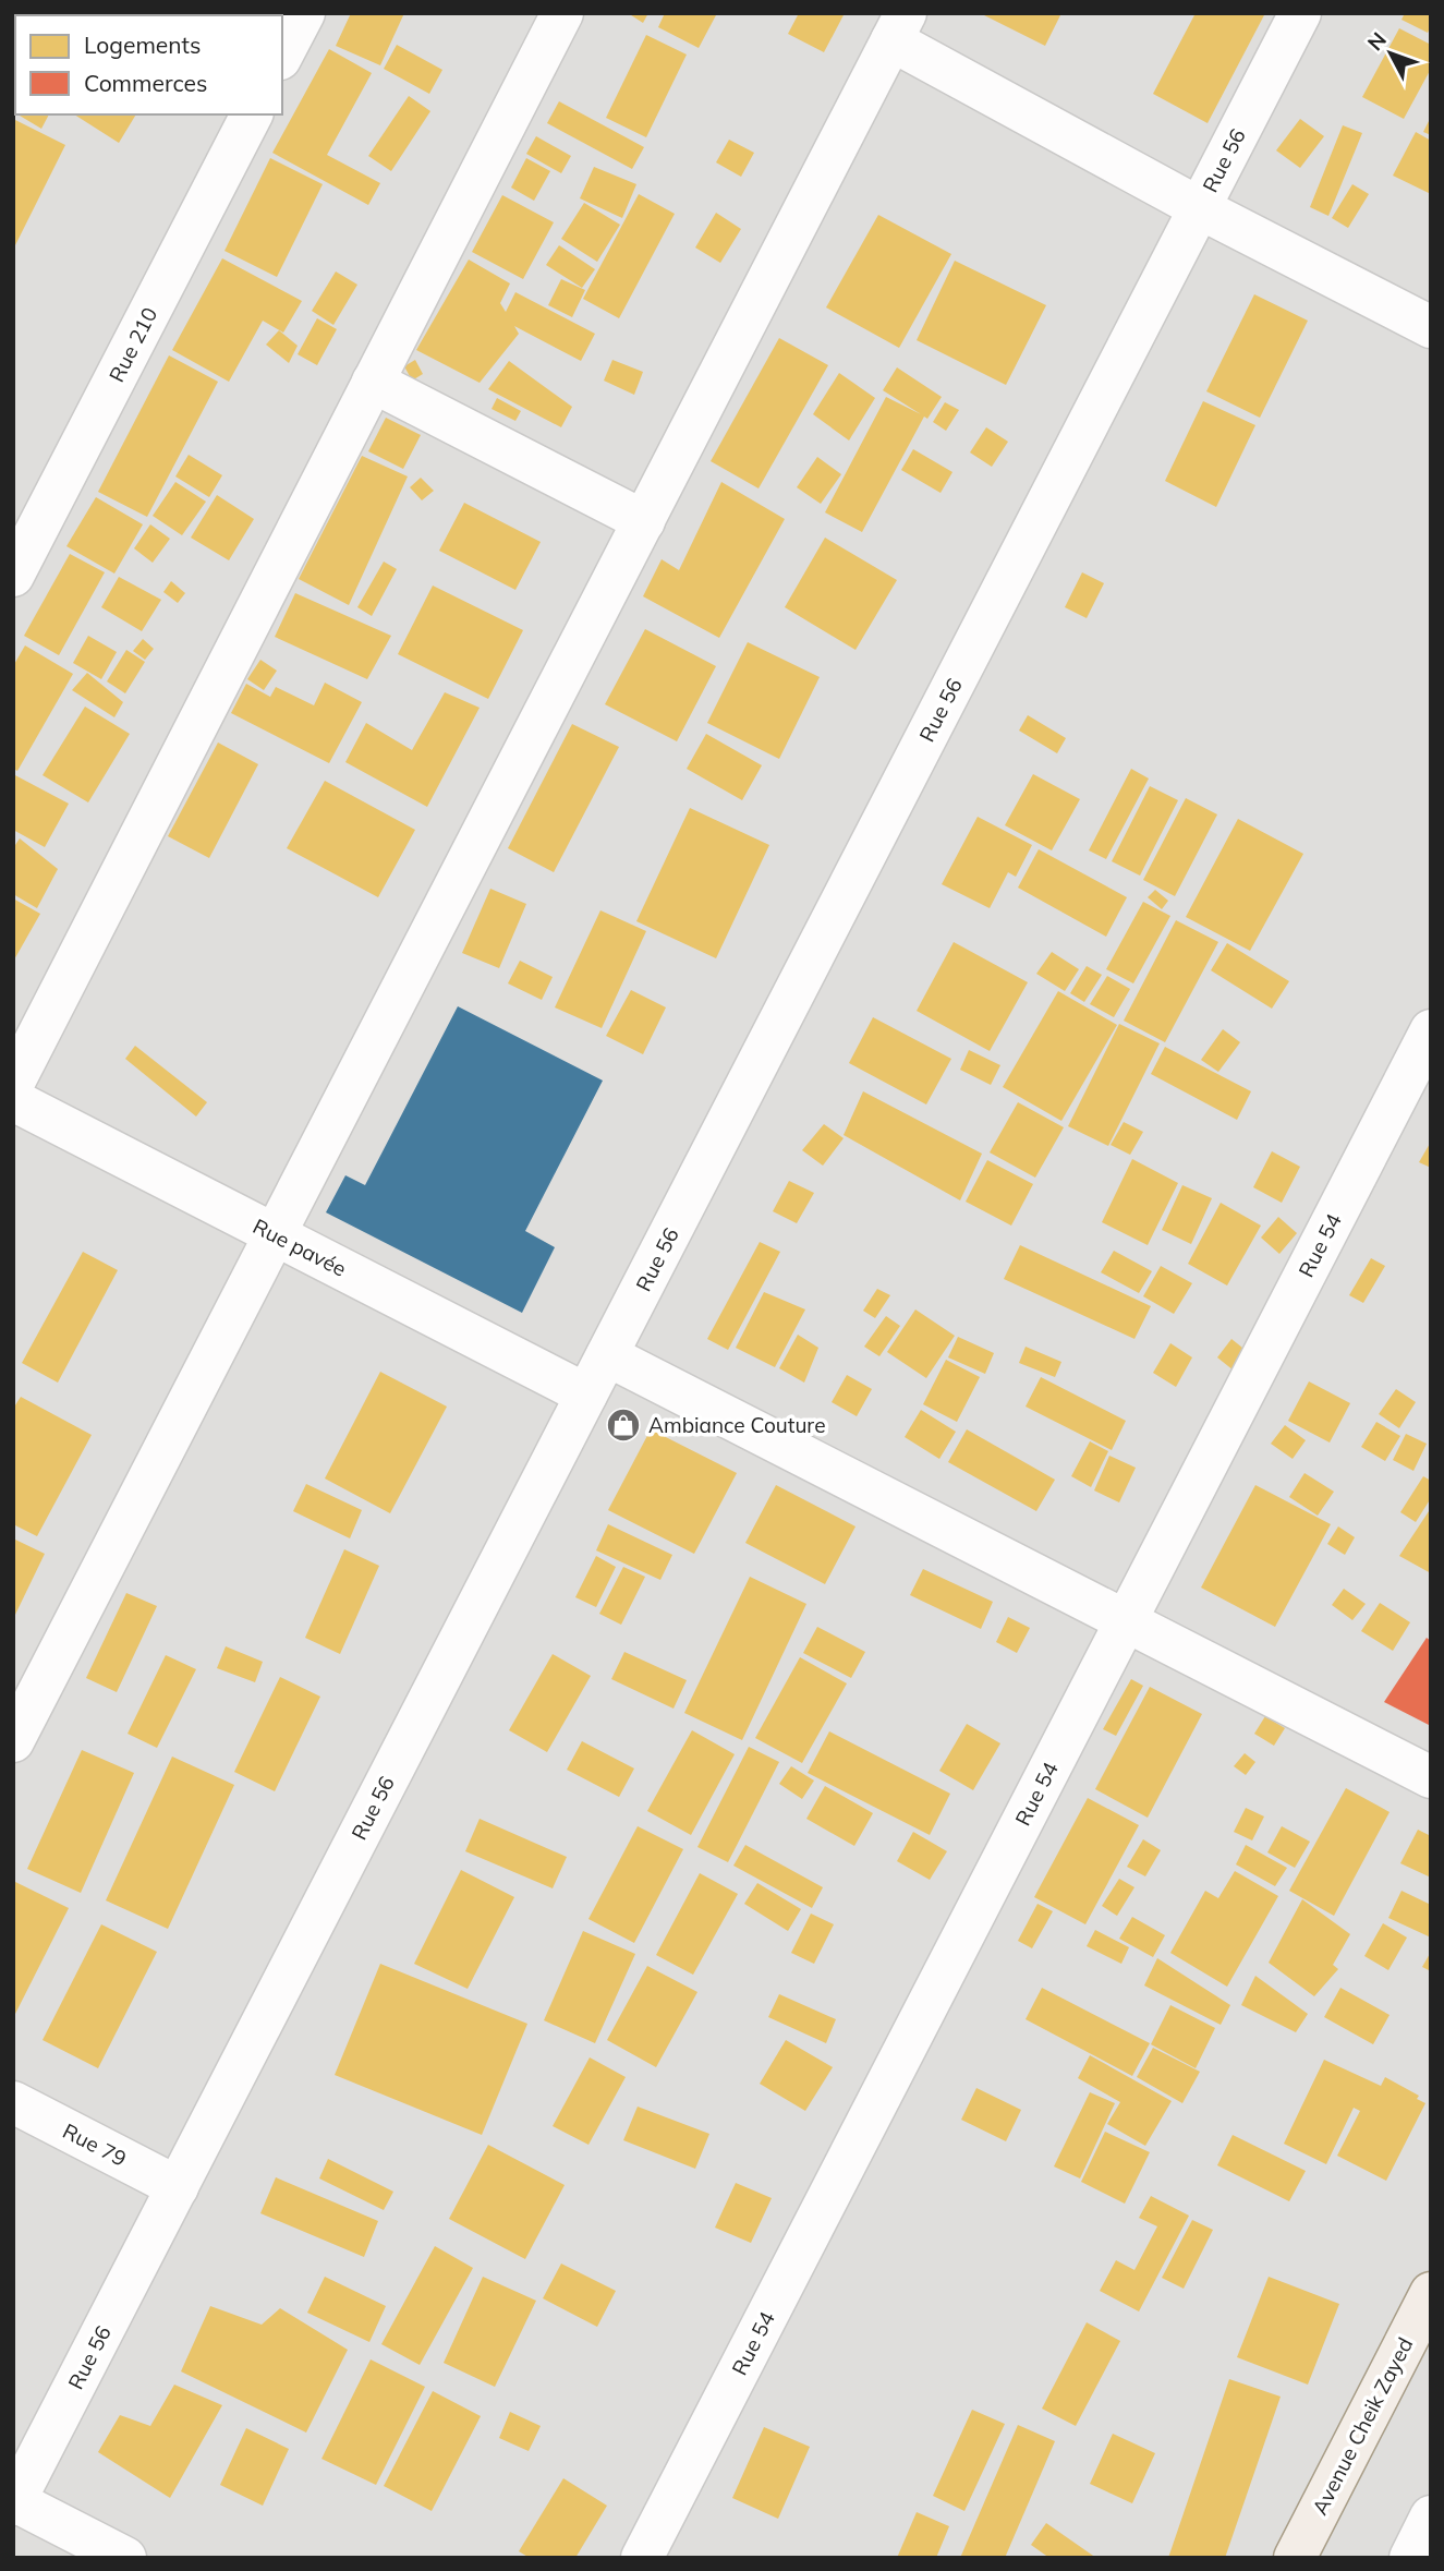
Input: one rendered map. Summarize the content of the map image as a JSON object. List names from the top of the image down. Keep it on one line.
{"streets":{"main road":["Avenue Cheik Zayed"],"street":["Rue 56","Rue 210","Rue 54","Rue pavée","Rue 79"]},"crossings":[["Rue 56","Rue pavée"],["Rue 56","Rue 79"]],"places":{"shop":["Ambiance Couture"]},"legend":["Logements","Commerces"],"north":"top left"}
